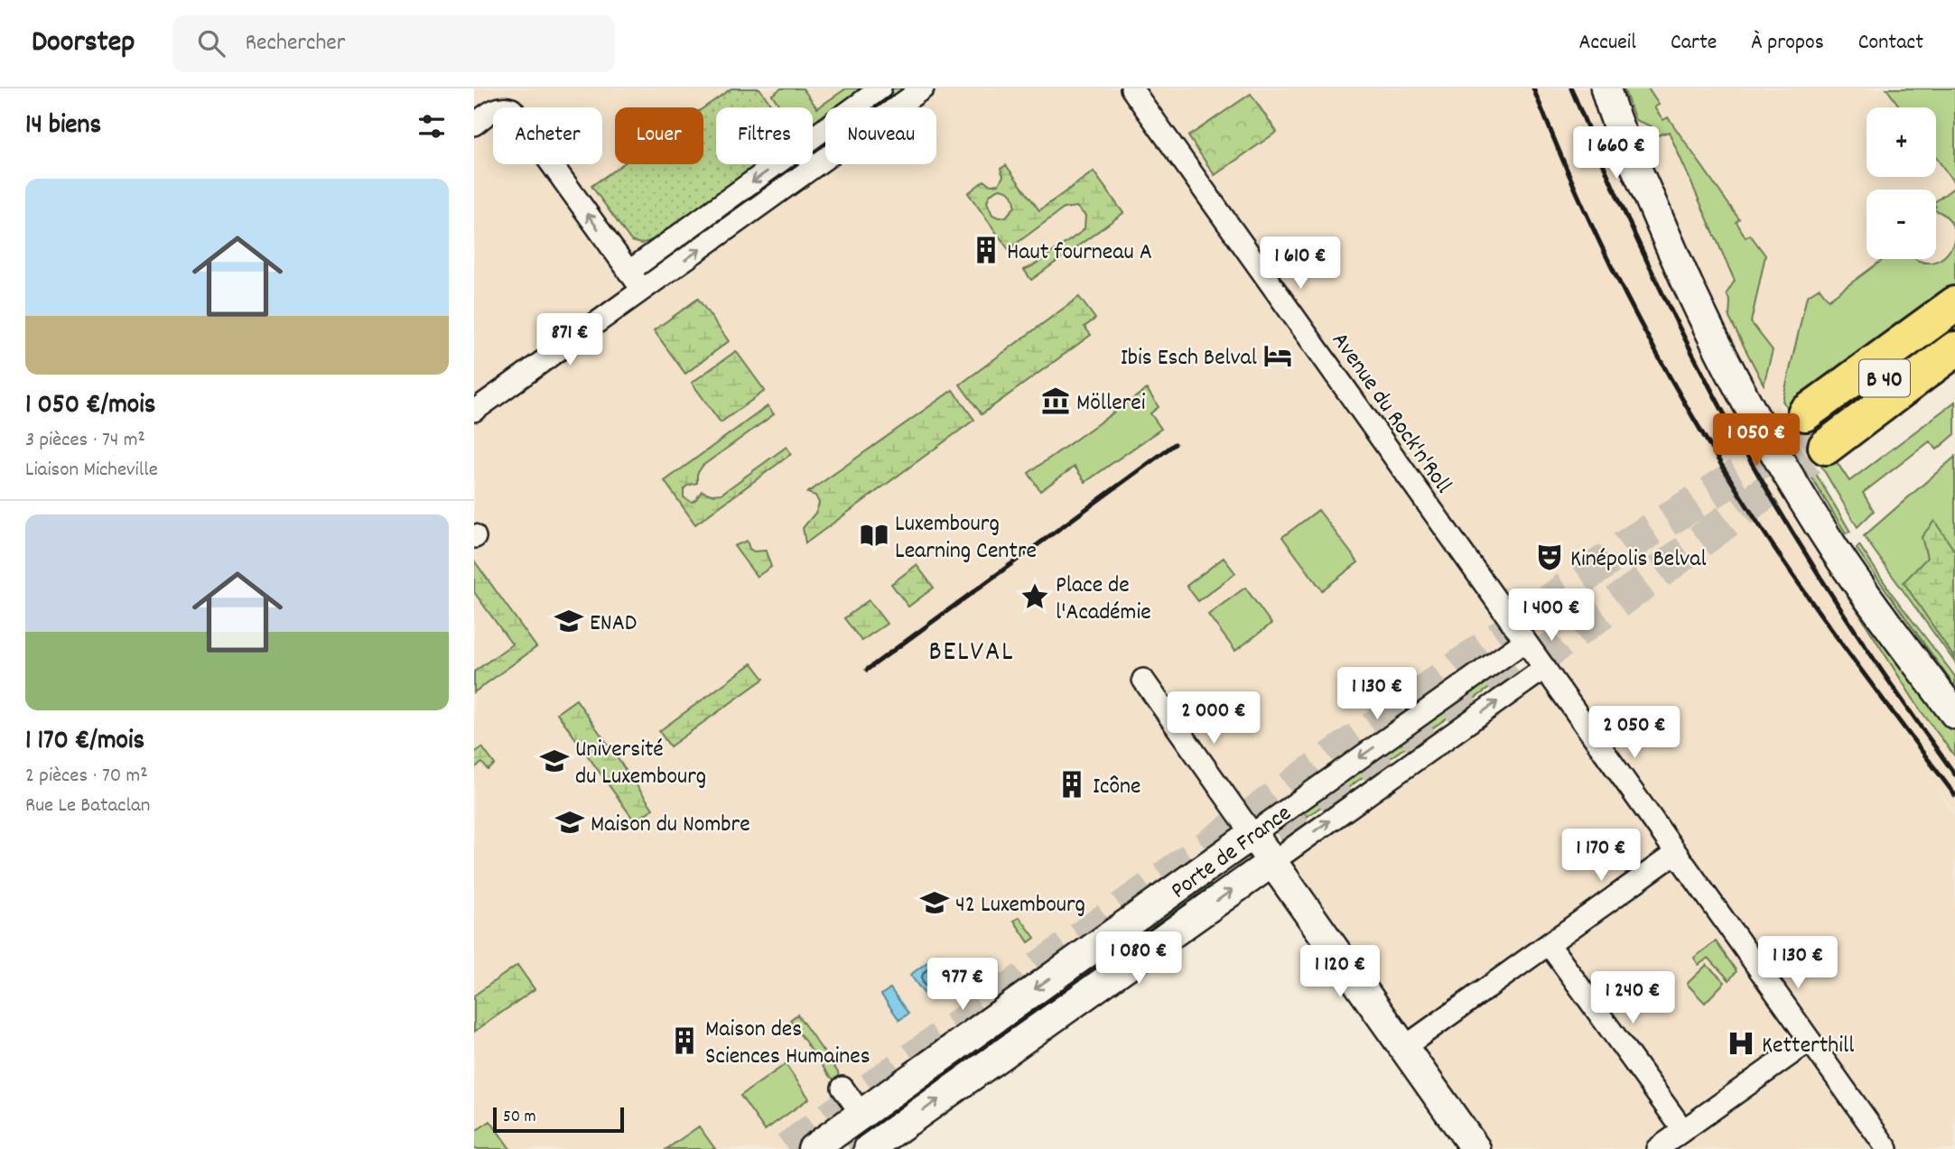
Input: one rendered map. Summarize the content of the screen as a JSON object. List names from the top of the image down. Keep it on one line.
{"streets":{"highway":["B 40"],"main road":["Porte de France"],"street":["Avenue du Rock'n'Roll"]},"crossings":[["Avenue du Rock'n'Roll","Porte de France"]],"districts":["BELVAL"],"places":{"building":["Haut fourneau A","Icône","Maison des Sciences Humaines"],"hotel":["Ibis Esch Belval"],"museum":["Möllerei"],"library":["Luxembourg Learning Centre"],"theatre":["Kinépolis Belval"],"place":["Place de l'Académie"],"school or university":["ENAD","Université du Luxembourg","Maison du Nombre","42 Luxembourg"],"hospital":["Ketterthill"]},"scale_bar":"50 m","page":{"header":"Doorstep","search":"Rechercher","nav":["Accueil","Carte","À propos","Contact"],"heading":"14 biens","map_buttons":["+","−"],"chip":["Acheter","Louer","Filtres","Nouveau"],"price":["1 660 €","1 610 €","871 €","1 050 €","1 400 €","1 130 €","2 000 €","2 050 €","1 170 €","1 080 €","1 130 €","1 120 €","977 €","1 240 €"],"list":[{"name":"1 050 €/mois","note":"3 pièces · 74 m² · Liaison Micheville"},{"name":"1 170 €/mois","note":"2 pièces · 70 m² · Rue Le Bataclan"}],"scale":"50 m"}}
